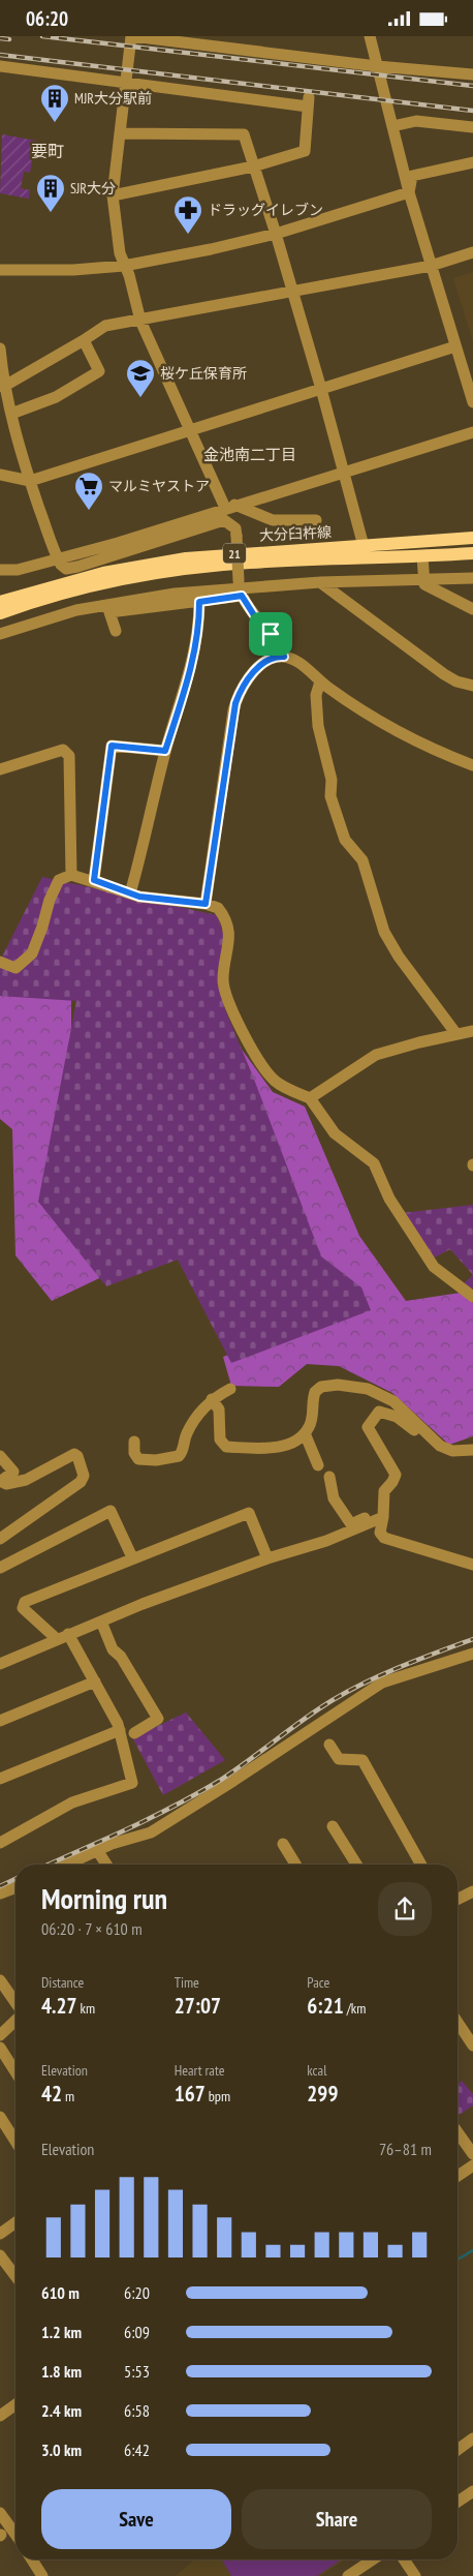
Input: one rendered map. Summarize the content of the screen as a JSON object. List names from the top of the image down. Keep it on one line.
{"streets":{"main road":["大分臼杵線","21"]},"districts":["要町","金池南二丁目"],"places":{"building":["MJR大分駅前","SJR大分"],"pharmacy":["ドラッグイレブン"],"school or university":["桜ケ丘保育所"],"supermarket":["マルミヤストア"]},"page":{"status":"06:20","heading":["Morning run","06:20 · 7 × 610 m"],"stats":[["Distance","4.27 km"],["Time","27:07"],["Pace","6:21 /km"],["Elevation","42 m"],["Heart rate","167 bpm"],["kcal","299"]],"chart":["Elevation","76–81 m"],"list":[{"name":"610 m","note":"6:20"},{"name":"1.2 km","note":"6:09"},{"name":"1.8 km","note":"5:53"},{"name":"2.4 km","note":"6:58"},{"name":"3.0 km","note":"6:42"}],"buttons":["Save","Share"]}}
